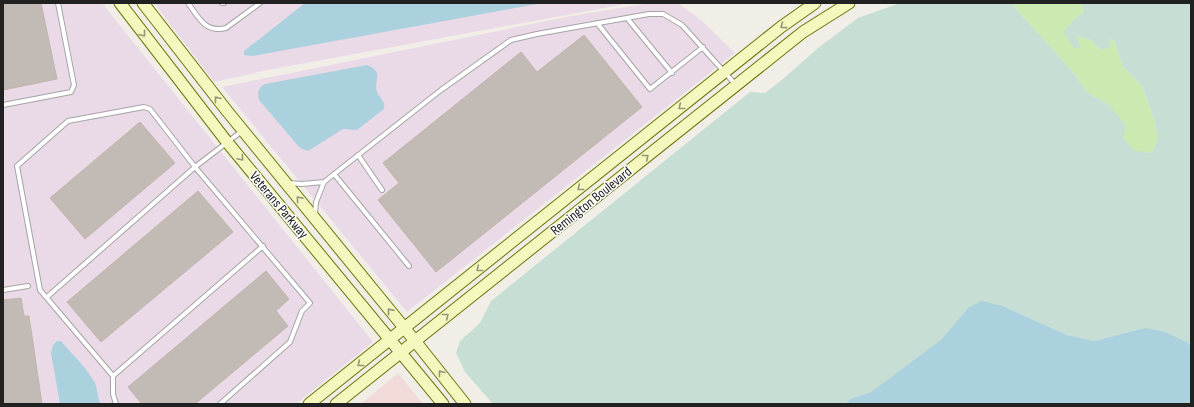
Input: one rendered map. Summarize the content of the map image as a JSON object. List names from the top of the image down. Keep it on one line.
{"streets":{"street":["Remington Boulevard","Veterans Parkway"]},"crossings":[["Remington Boulevard","Veterans Parkway"]]}
